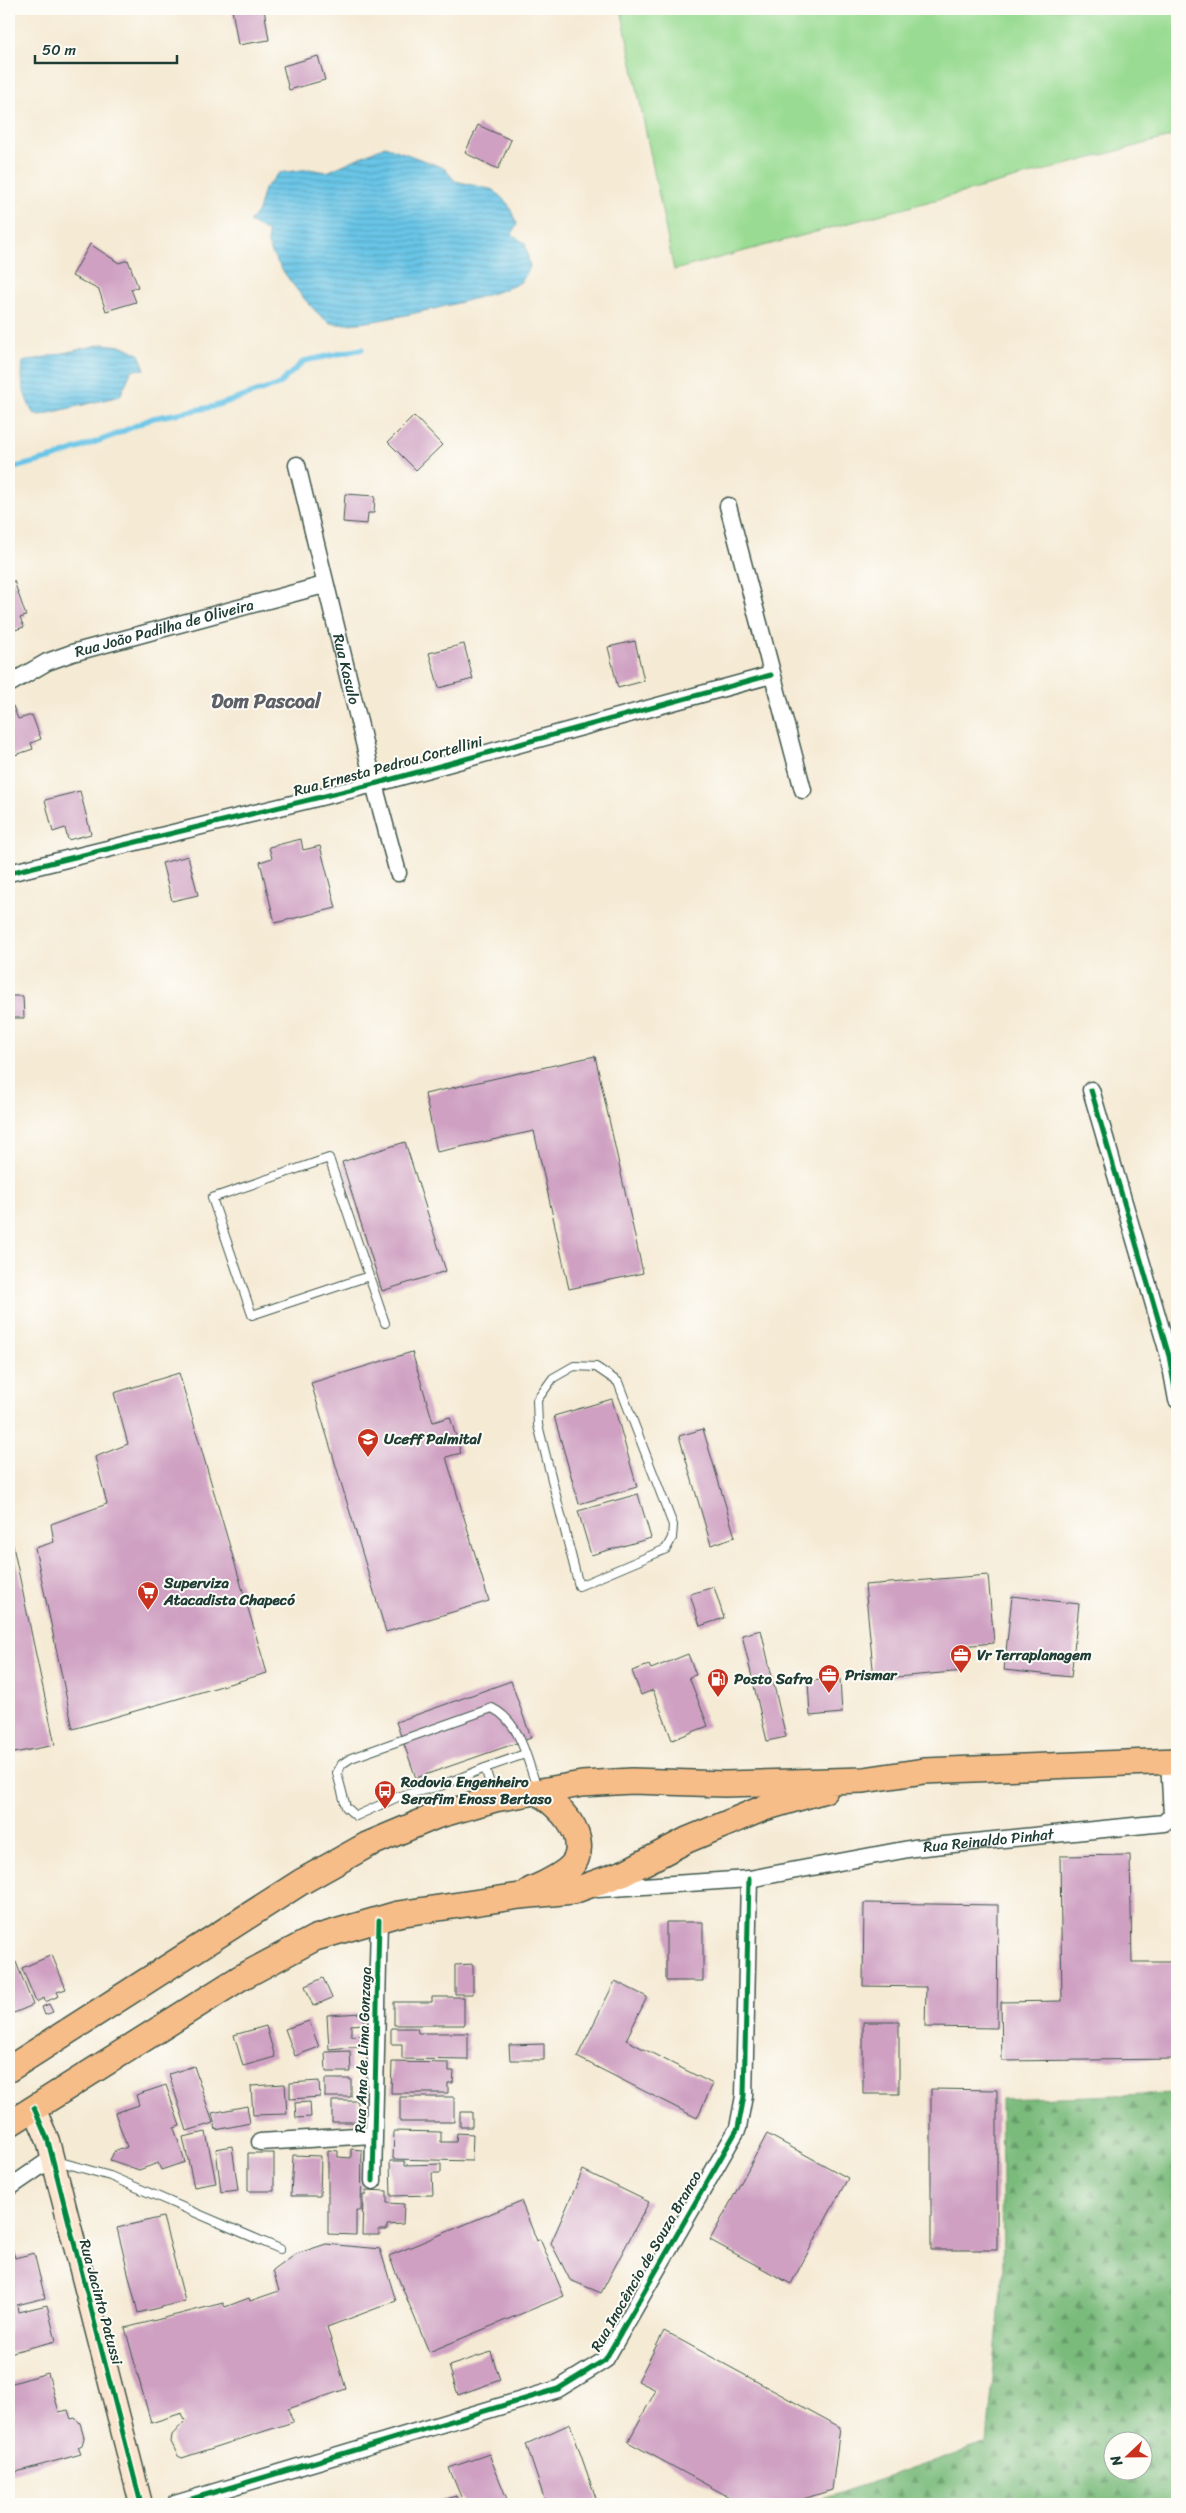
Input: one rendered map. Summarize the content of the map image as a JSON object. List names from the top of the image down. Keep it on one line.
{"streets":{"street":["Rua João Padilha de Oliveira","Rua Kasulo","Rua Ernesta Pedrou Cortellini","Rua Reinaldo Pinhat","Rua Ana de Lima Gonzaga","Rua Inocêncio de Souza Branco","Rua Jacinto Patussi"]},"crossings":[["Rua João Padilha de Oliveira","Rua Kasulo"],["Rua Kasulo","Rua Ernesta Pedrou Cortellini"],["Rua Reinaldo Pinhat","Rua Inocêncio de Souza Branco"]],"districts":["Dom Pascoal"],"places":{"school or university":["Uceff Palmital"],"supermarket":["Superviza Atacadista Chapecó"],"office":["Vr Terraplanagem","Prismar"],"fuel station":["Posto Safra"],"bus stop":["Rodovia Engenheiro Serafim Enoss Bertaso"]},"scale_bar":"50 m","north":"left"}
